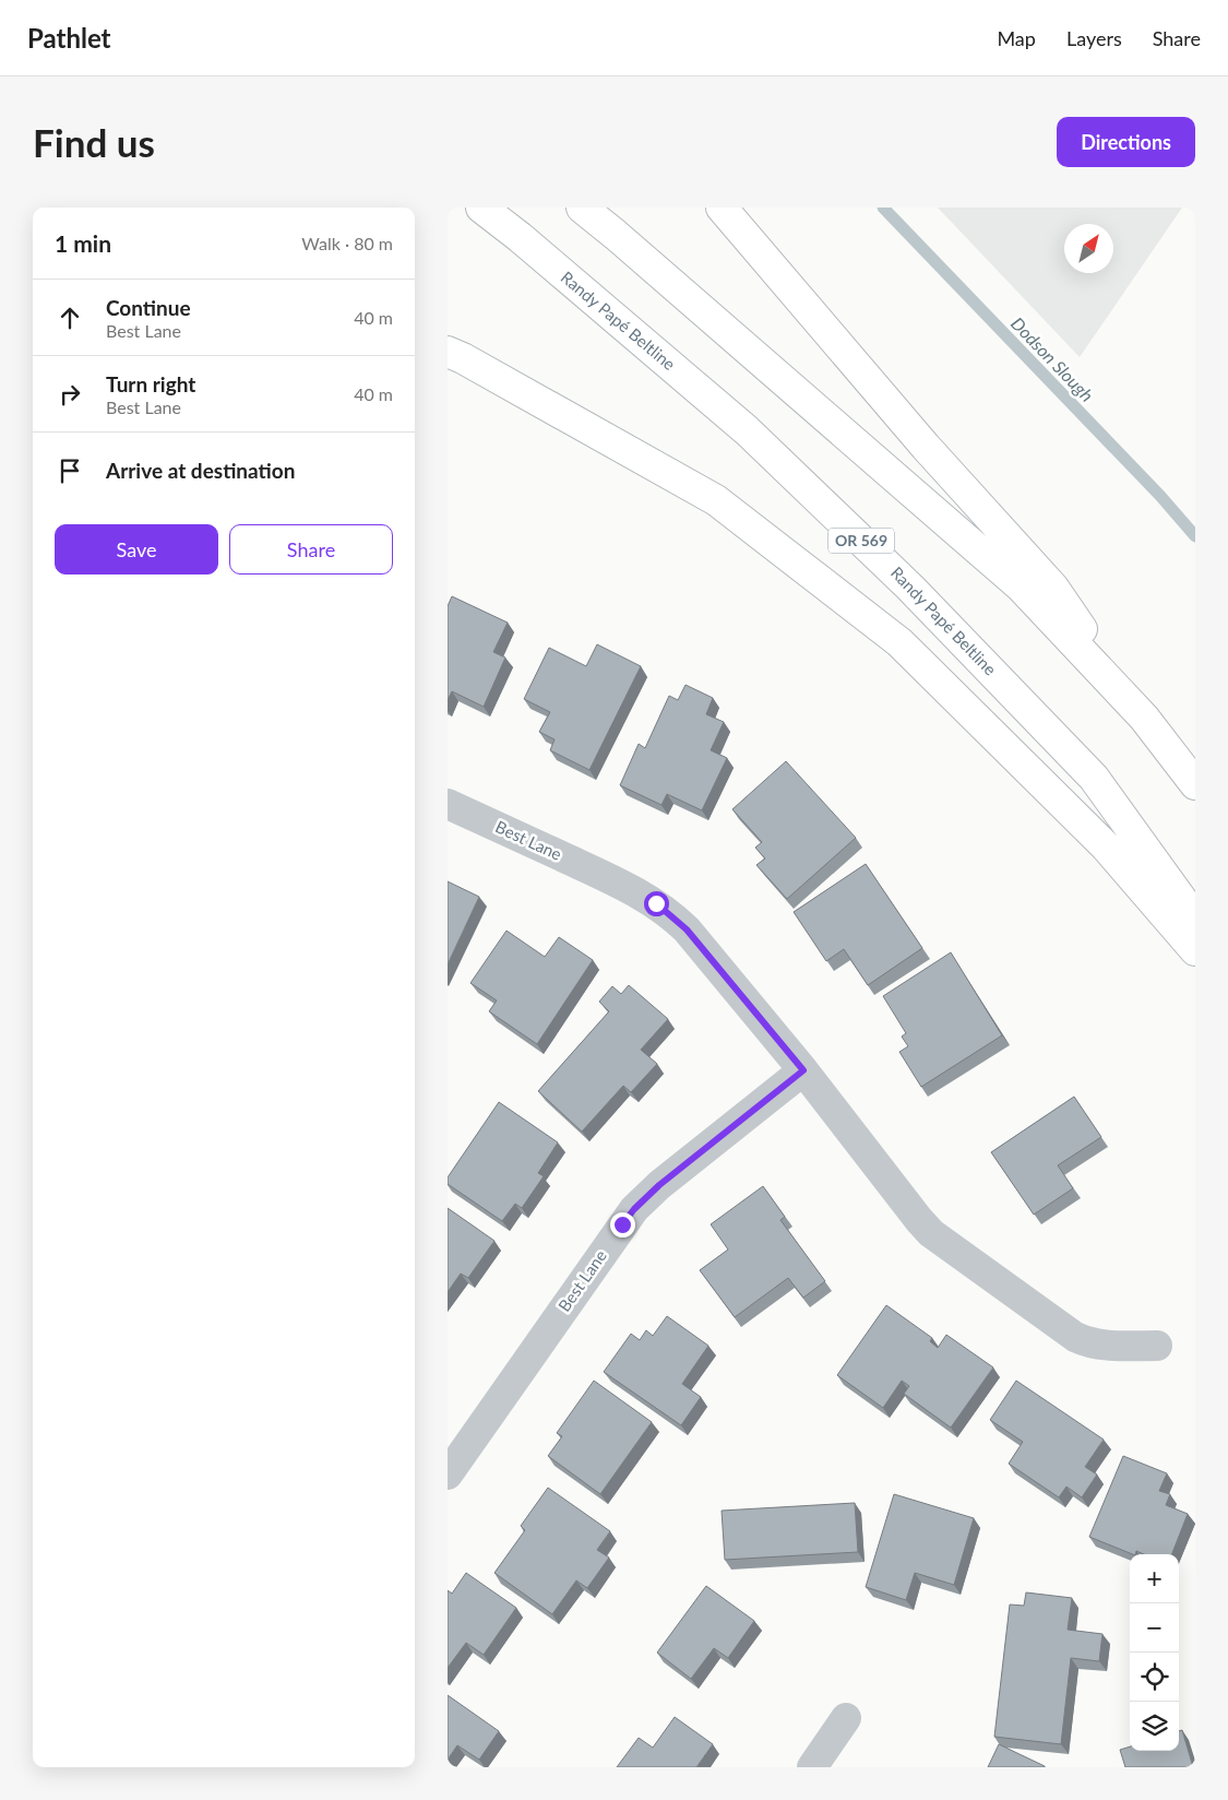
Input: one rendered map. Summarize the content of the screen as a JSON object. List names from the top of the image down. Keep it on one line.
{"streets":{"highway":["Randy Papé Beltline","OR 569"],"street":["Best Lane"]},"water":["Dodson Slough"],"north":"top right","page":{"header":"Pathlet","nav":["Map","Layers","Share"],"buttons":["Directions",["Save","Share"]],"title":"Find us","heading":["1 min","Walk · 80 m"],"list":[["Continue","Best Lane","40 m"],["Turn right","Best Lane","40 m"],"Arrive at destination"],"map_buttons":["+","−"]}}
